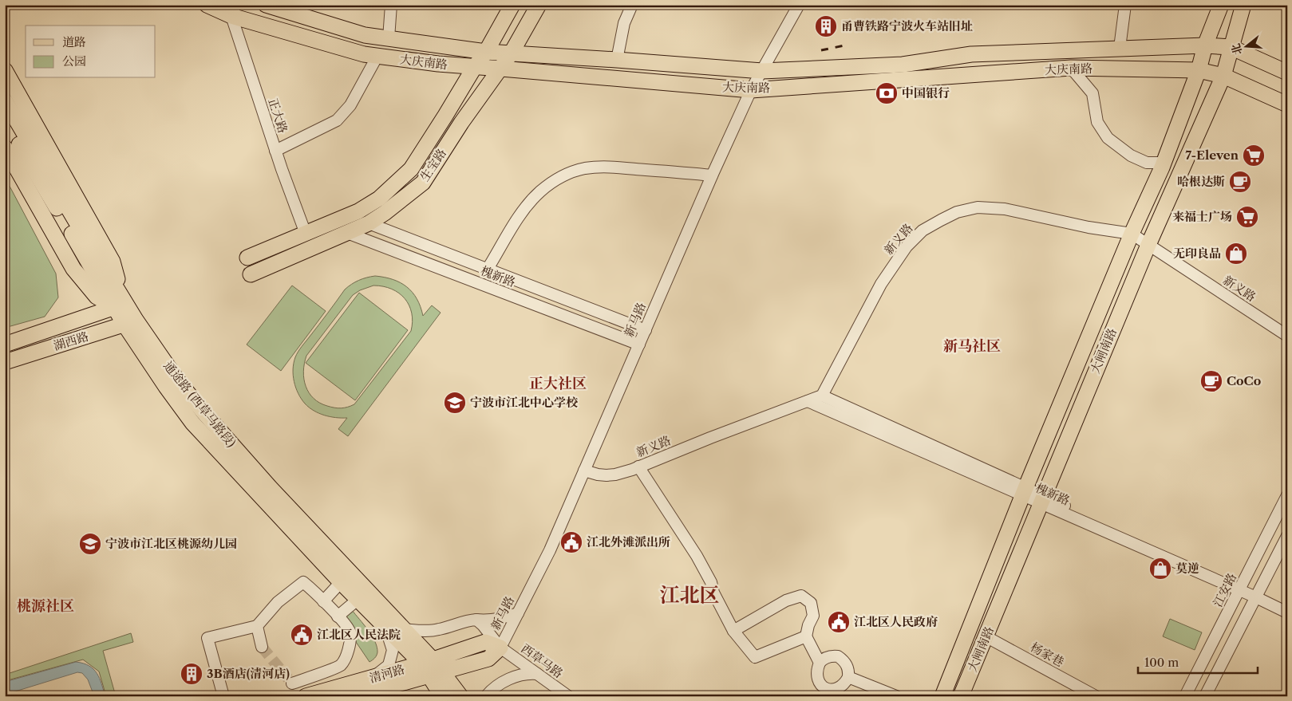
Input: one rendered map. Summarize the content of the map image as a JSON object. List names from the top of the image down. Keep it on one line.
{"streets":{"main road":["大庆南路","生宝路","湖西路","大闸南路","通途路 (西草马路段)","清河路"],"street":["正大路","新义路","槐新路","新马路","江安路","杨家巷","西草马路"]},"crossings":[["大庆南路","正大路"],["大庆南路","生宝路"],["大庆南路","新马路"],["大庆南路","大闸南路"],["正大路","生宝路"],["生宝路","槐新路"],["新义路","槐新路"],["新义路","新马路"],["新义路","大闸南路"],["槐新路","新马路"],["槐新路","大闸南路"],["槐新路","江安路"],["新马路","西草马路"],["湖西路","通途路 (西草马路段)"],["大闸南路","杨家巷"],["通途路 (西草马路段)","清河路"]],"districts":["新马社区","正大社区","江北区","桃源社区"],"places":{"building":["甬曹铁路宁波火车站旧址","3B酒店(清河店)"],"bank":["中国银行"],"supermarket":["7-Eleven","来福士广场"],"cafe":["哈根达斯","CoCo"],"shop":["无印良品","莫逆"],"school or university":["宁波市江北中心学校","宁波市江北区桃源幼儿园"],"public building":["江北外滩派出所","江北区人民政府","江北区人民法院"]},"legend":["道路","公园"],"scale_bar":"100 m","north":"left"}
